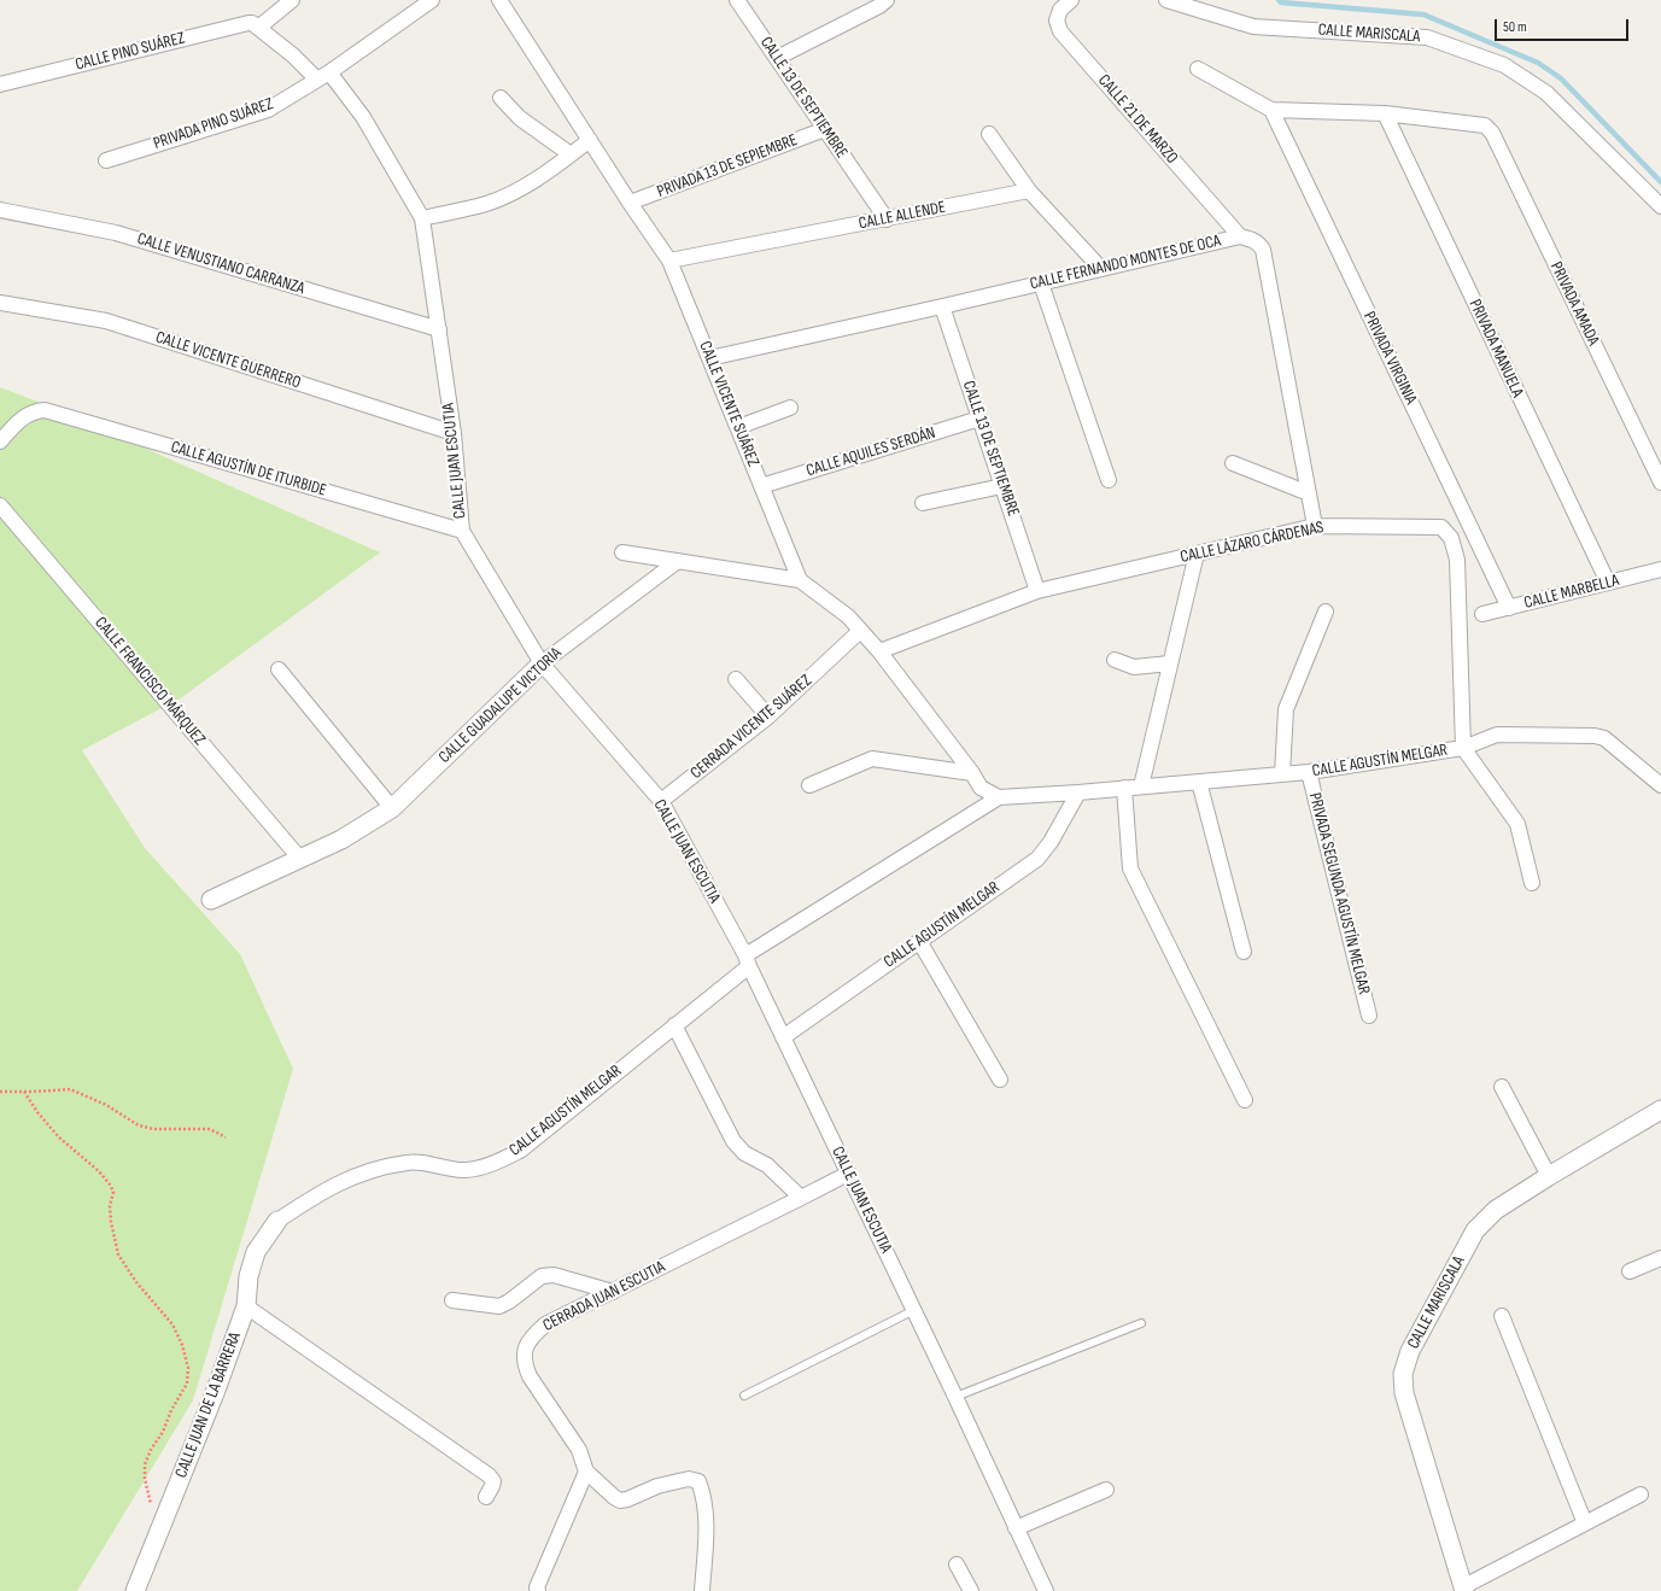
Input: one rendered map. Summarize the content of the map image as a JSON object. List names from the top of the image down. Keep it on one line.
{"streets":{"street":["CALLE MARISCALA","CALLE PINO SUÁREZ","CALLE 13 DE SEPTIEMBRE","CALLE 21 DE MARZO","PRIVADA PINO SUÁREZ","PRIVADA 13 DE SEPIEMBRE","CALLE ALLENDE","CALLE FERNANDO MONTES DE OCA","CALLE VENUSTIANO CARRANZA","PRIVADA AMADA","PRIVADA MANUELA","PRIVADA VIRGINIA","CALLE VICENTE GUERRERO","CALLE VICENTE SUÁREZ","CALLE AQUILES SERDÁN","CALLE JUAN ESCUTIA","CALLE AGUSTÍN DE ITURBIDE","CALLE LÁZARO CÁRDENAS","CALLE MARBELLA","CALLE FRANCISCO MÁRQUEZ","CALLE GUADALUPE VICTORIA","CERRADA VICENTE SUÁREZ","CALLE AGUSTÍN MELGAR","PRIVADA SEGUNDA AGUSTÍN MELGAR","CERRADA JUAN ESCUTIA","CALLE JUAN DE LA BARRERA"]},"crossings":[["CALLE 13 DE SEPTIEMBRE","PRIVADA 13 DE SEPIEMBRE"],["CALLE 13 DE SEPTIEMBRE","CALLE ALLENDE"],["CALLE 13 DE SEPTIEMBRE","CALLE FERNANDO MONTES DE OCA"],["CALLE 13 DE SEPTIEMBRE","CALLE AQUILES SERDÁN"],["CALLE 13 DE SEPTIEMBRE","CALLE LÁZARO CÁRDENAS"],["CALLE 21 DE MARZO","CALLE FERNANDO MONTES DE OCA"],["PRIVADA PINO SUÁREZ","CALLE JUAN ESCUTIA"],["PRIVADA 13 DE SEPIEMBRE","CALLE VICENTE SUÁREZ"],["CALLE ALLENDE","CALLE VICENTE SUÁREZ"],["CALLE FERNANDO MONTES DE OCA","CALLE VICENTE SUÁREZ"],["CALLE FERNANDO MONTES DE OCA","CALLE LÁZARO CÁRDENAS"],["CALLE VENUSTIANO CARRANZA","CALLE JUAN ESCUTIA"],["PRIVADA AMADA","PRIVADA MANUELA"],["PRIVADA MANUELA","CALLE MARBELLA"],["PRIVADA VIRGINIA","CALLE MARBELLA"],["CALLE VICENTE GUERRERO","CALLE JUAN ESCUTIA"],["CALLE VICENTE SUÁREZ","CALLE AQUILES SERDÁN"],["CALLE JUAN ESCUTIA","CALLE AGUSTÍN DE ITURBIDE"],["CALLE JUAN ESCUTIA","CALLE GUADALUPE VICTORIA"],["CALLE JUAN ESCUTIA","CERRADA VICENTE SUÁREZ"],["CALLE JUAN ESCUTIA","CALLE AGUSTÍN MELGAR"],["CALLE JUAN ESCUTIA","CERRADA JUAN ESCUTIA"],["CALLE LÁZARO CÁRDENAS","CALLE AGUSTÍN MELGAR"],["CALLE FRANCISCO MÁRQUEZ","CALLE GUADALUPE VICTORIA"],["CALLE AGUSTÍN MELGAR","PRIVADA SEGUNDA AGUSTÍN MELGAR"],["CALLE AGUSTÍN MELGAR","CALLE JUAN DE LA BARRERA"]],"scale_bar":"50 m"}
